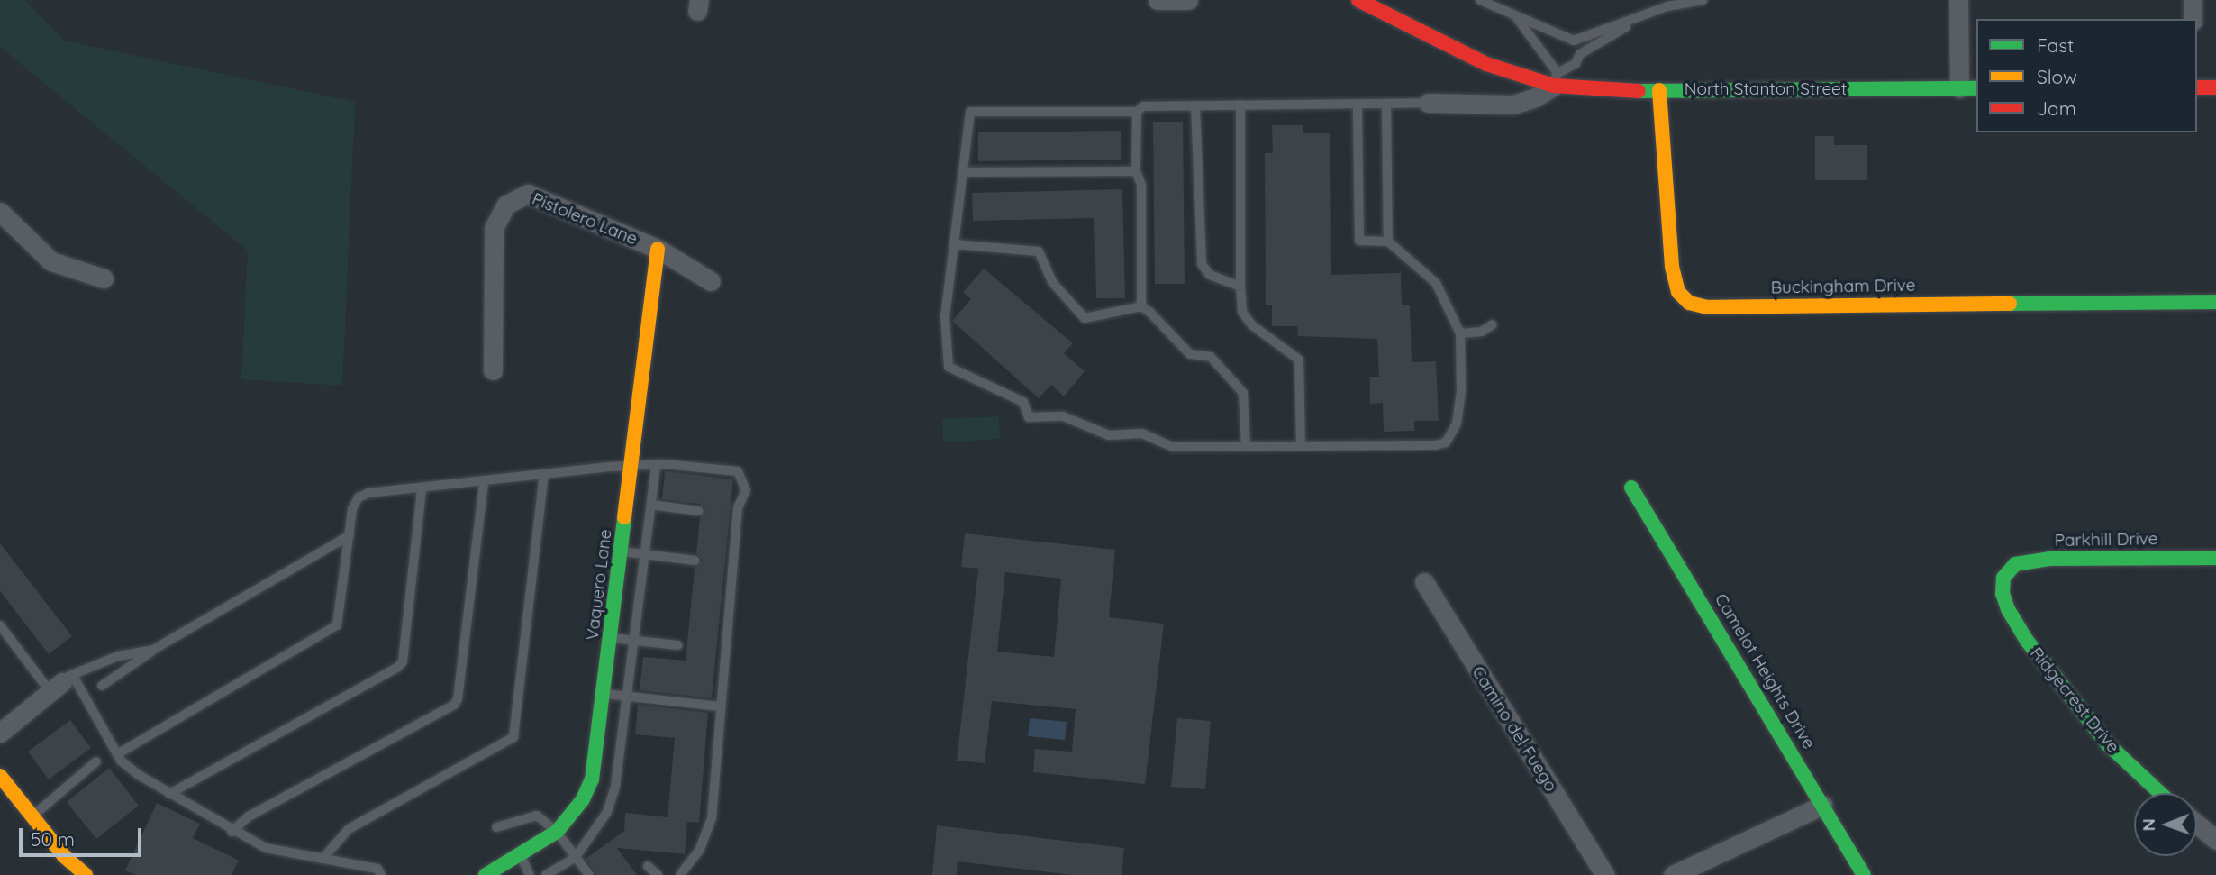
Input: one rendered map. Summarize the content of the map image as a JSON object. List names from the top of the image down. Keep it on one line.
{"streets":{"street":["North Stanton Street","Pistolero Lane","Buckingham Drive","Parkhill Drive","Vaquero Lane","Camelot Heights Drive","Ridgecrest Drive","Camino del Fuego"]},"crossings":[["North Stanton Street","Buckingham Drive"],["Pistolero Lane","Vaquero Lane"],["Parkhill Drive","Ridgecrest Drive"]],"legend":["Fast","Slow","Jam"],"scale_bar":"50 m","north":"left"}
